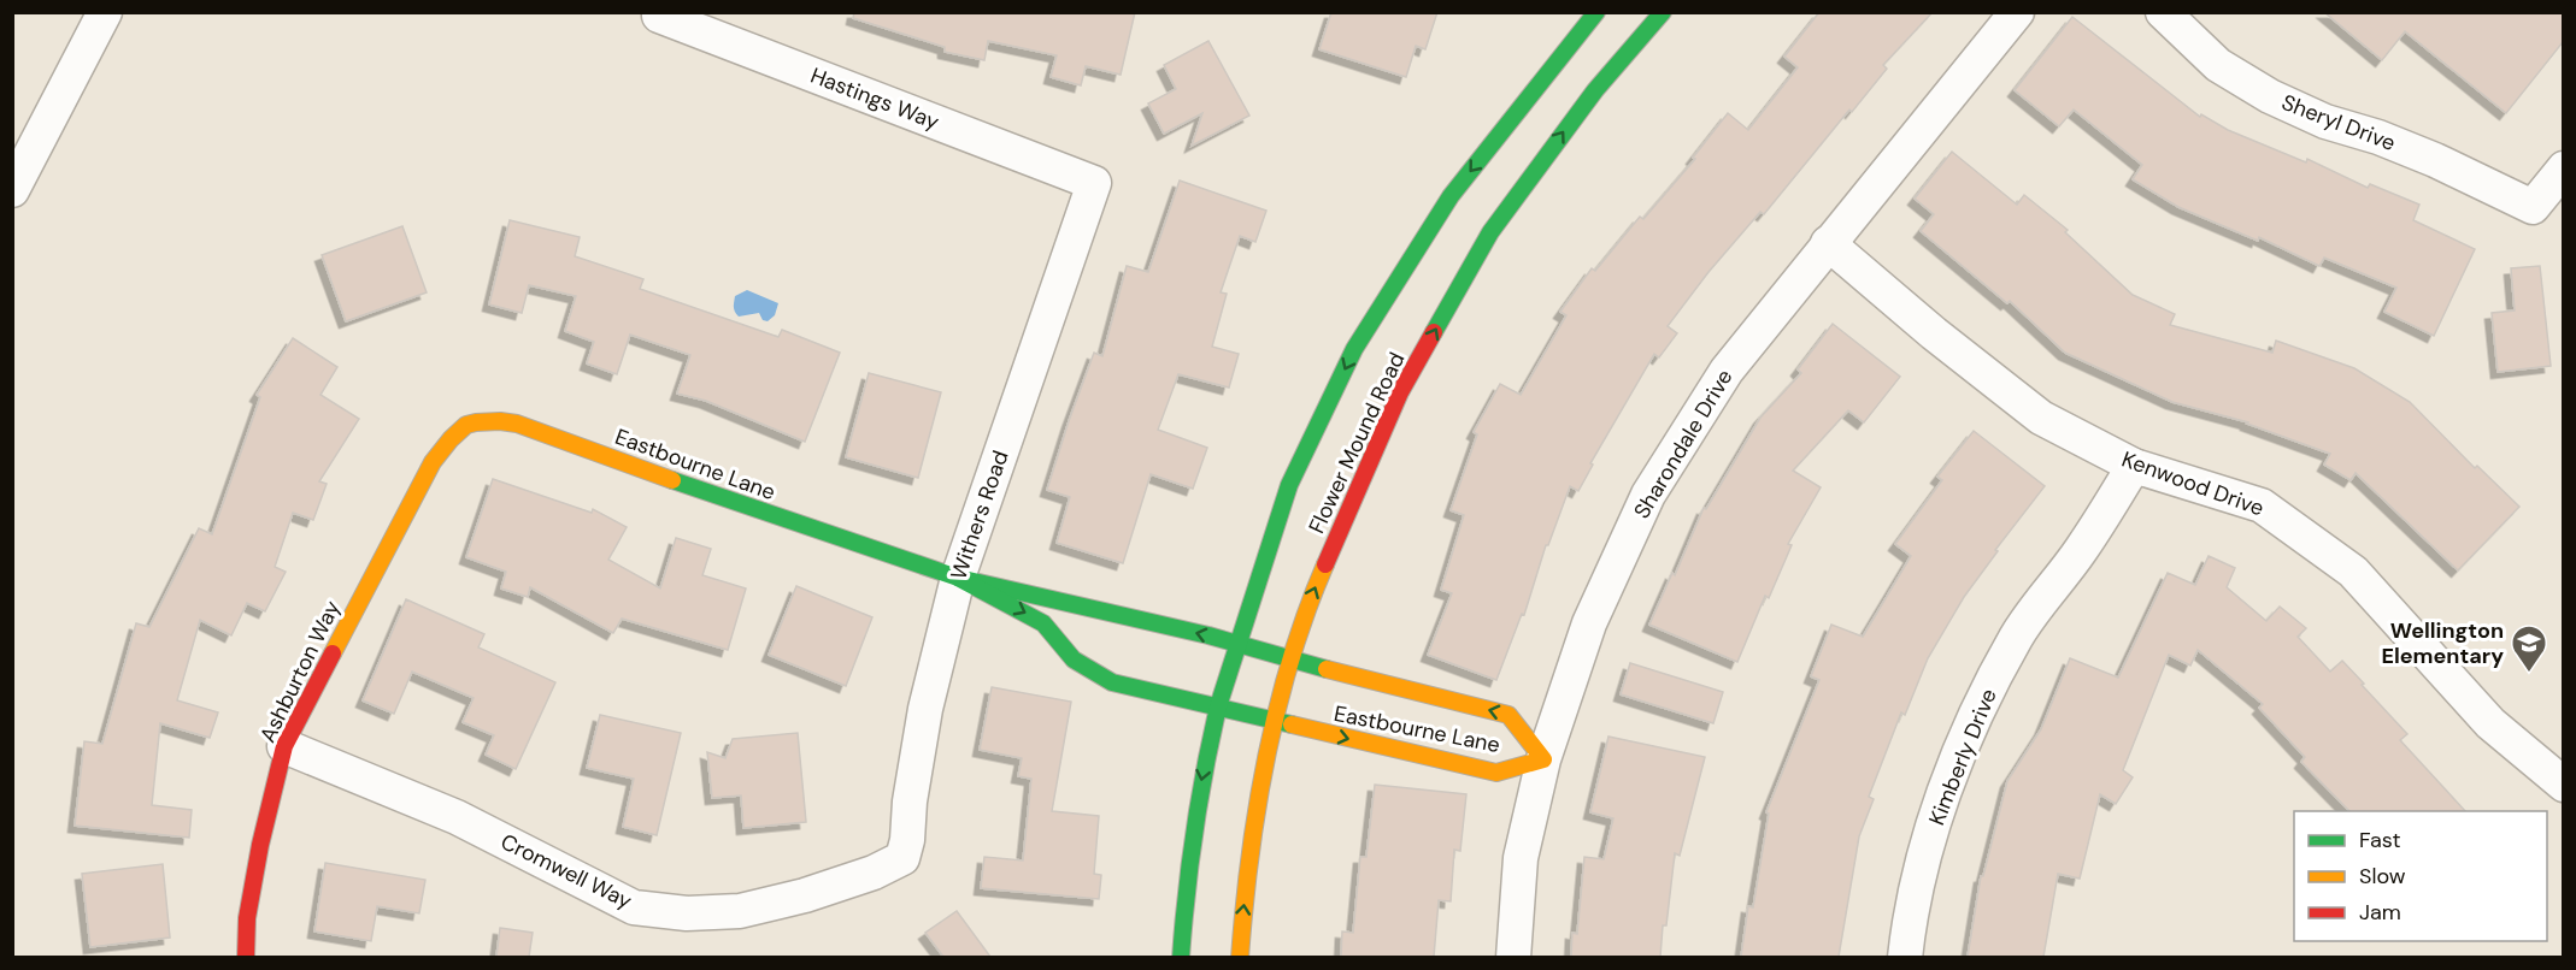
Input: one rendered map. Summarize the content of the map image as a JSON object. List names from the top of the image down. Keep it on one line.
{"streets":{"street":["Hastings Way","Sheryl Drive","Flower Mound Road","Sharondale Drive","Eastbourne Lane","Kenwood Drive","Withers Road","Ashburton Way","Kimberly Drive","Cromwell Way"]},"crossings":[["Hastings Way","Withers Road"],["Flower Mound Road","Eastbourne Lane"],["Sharondale Drive","Eastbourne Lane"],["Sharondale Drive","Kenwood Drive"],["Eastbourne Lane","Withers Road"],["Eastbourne Lane","Ashburton Way"],["Kenwood Drive","Kimberly Drive"],["Withers Road","Cromwell Way"],["Ashburton Way","Cromwell Way"]],"places":{"school or university":["Wellington Elementary"]},"legend":["Fast","Slow","Jam"]}
